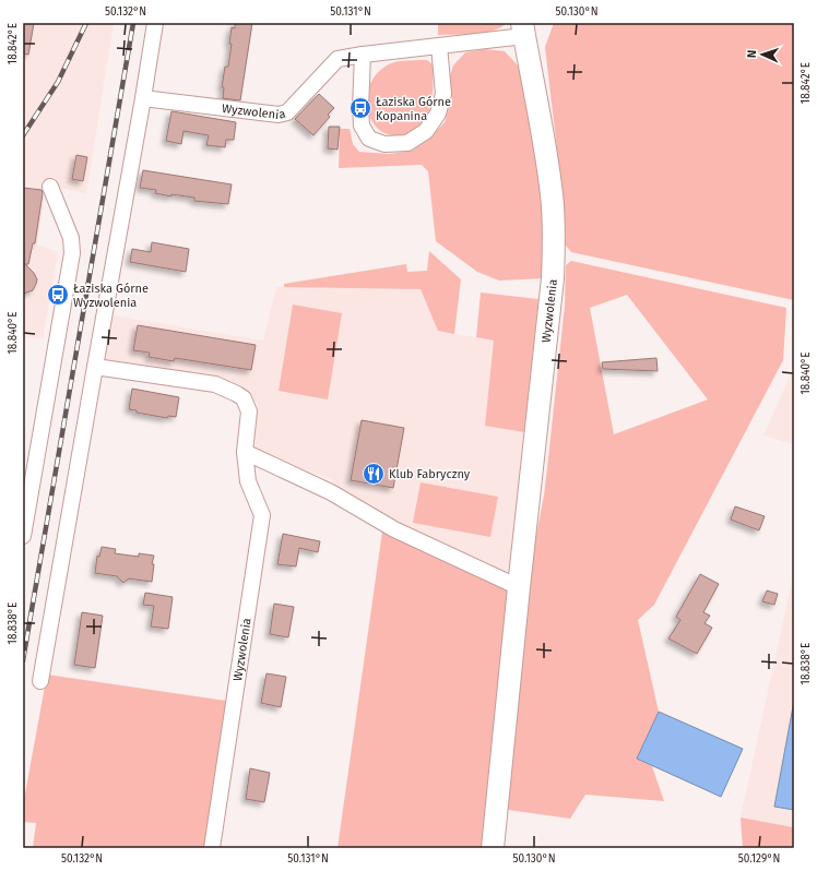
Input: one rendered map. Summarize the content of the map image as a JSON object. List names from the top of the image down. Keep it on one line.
{"streets":{"street":["Wyzwolenia"]},"places":{"bus stop":["Łaziska Górne Kopanina","Łaziska Górne Wyzwolenia"],"restaurant":["Klub Fabryczny"]},"north":"left","coordinates":["50.132°N","50.131°N","50.130°N","18.842°E","18.840°E","18.838°E","50.129°N"]}
